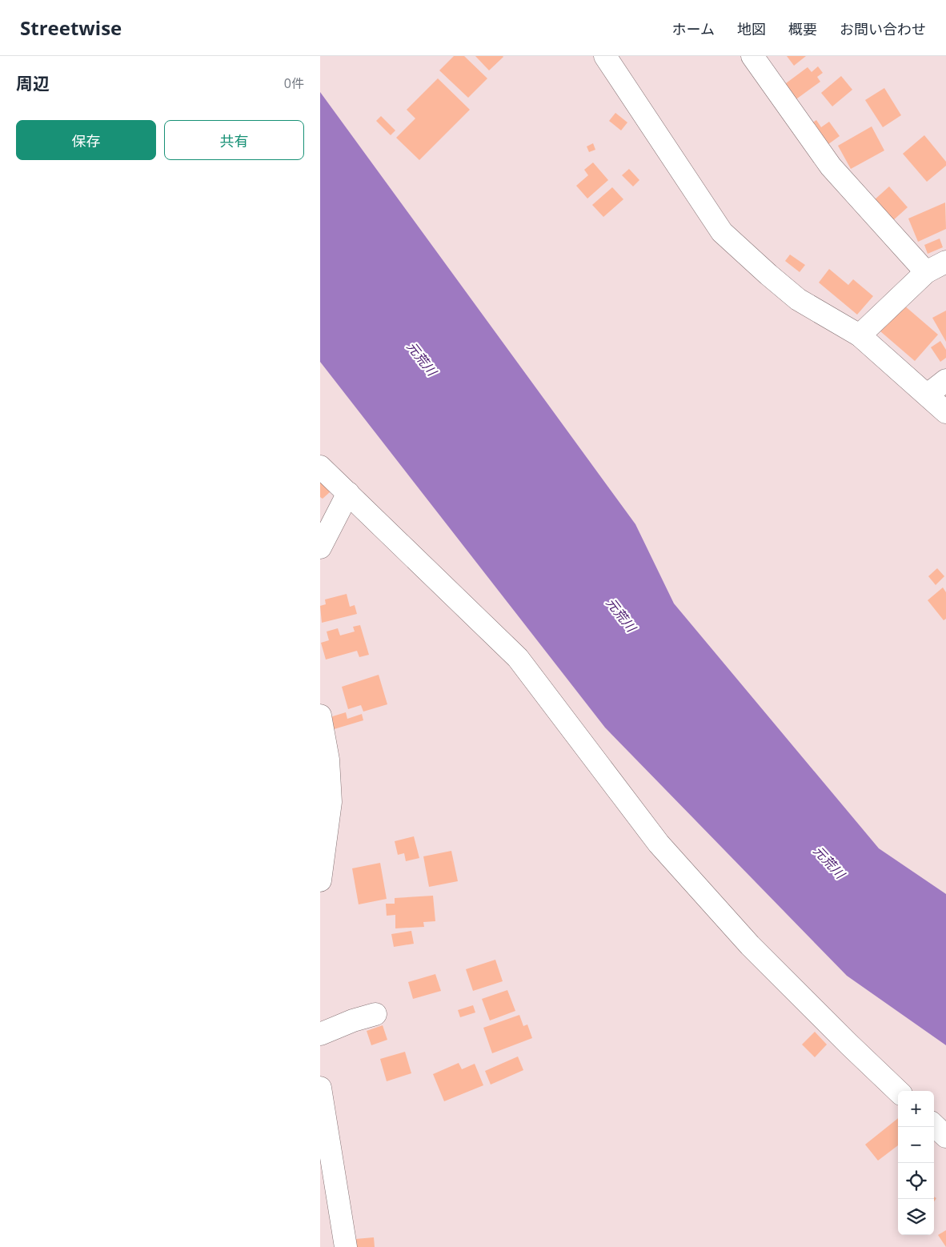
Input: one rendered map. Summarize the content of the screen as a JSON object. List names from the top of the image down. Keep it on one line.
{"water":["元荒川"],"page":{"header":"Streetwise","nav":["ホーム","地図","概要","お問い合わせ"],"heading":["周辺","0件"],"buttons":["保存","共有"],"map_buttons":["+","−"]}}
